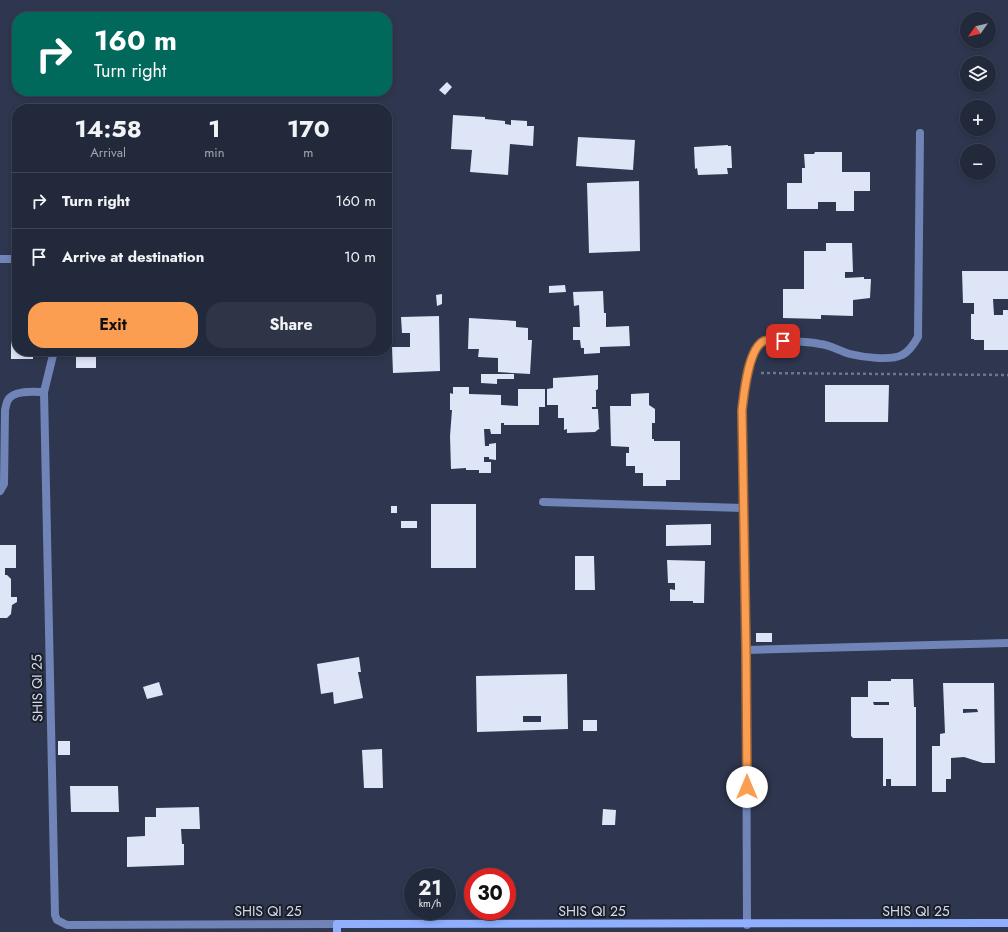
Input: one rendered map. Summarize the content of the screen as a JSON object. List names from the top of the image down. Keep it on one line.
{"streets":{"street":["SHIS QI 25"]},"north":"bottom left","page":{"map_buttons":["+","−"],"turn":["160 m","Turn right"],"eta":["14:58","Arrival","1","min","170","m"],"list":[{"name":"Turn right","value":"160 m"},{"name":"Arrive at destination","value":"10 m"}],"buttons":["Exit","Share"],"speed":"21 km/h","limit":"30"}}
